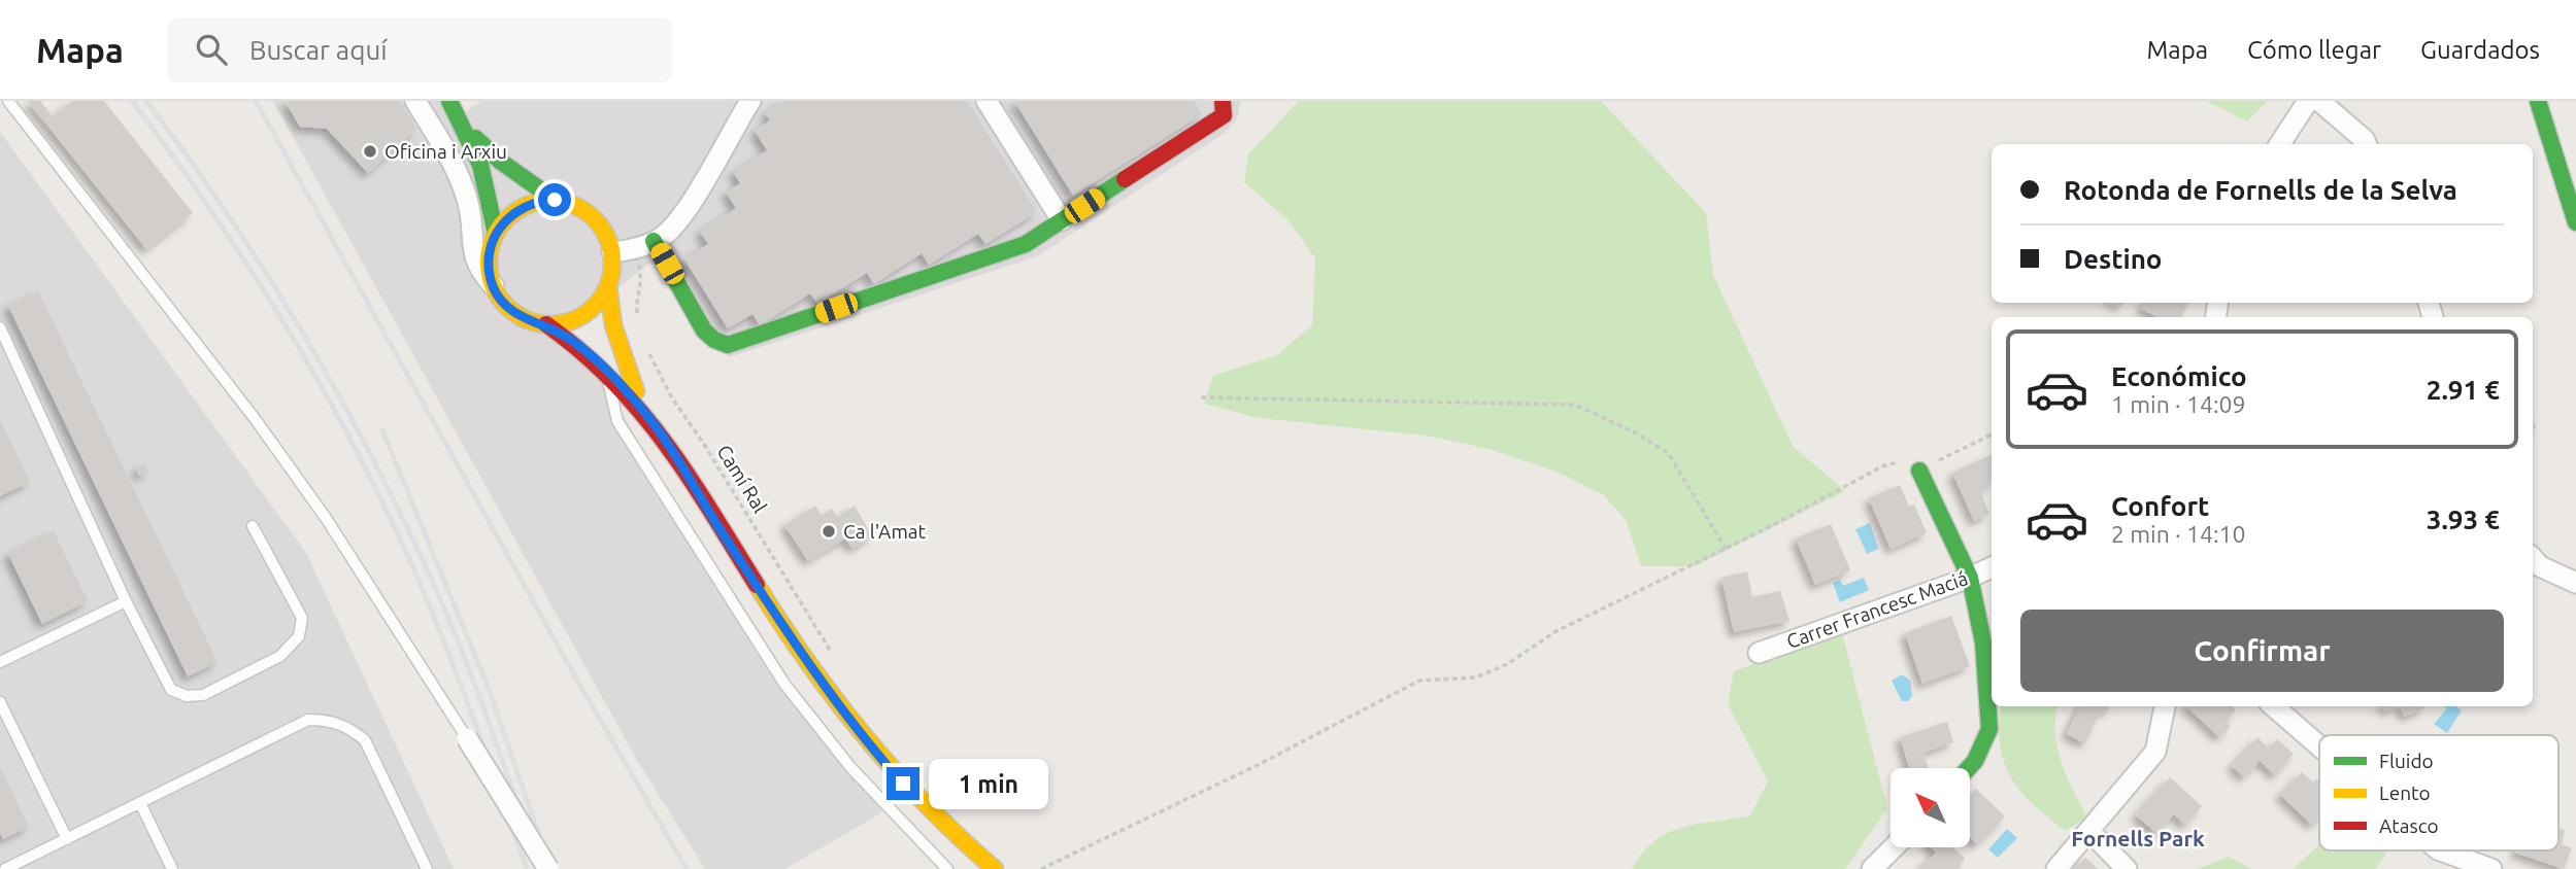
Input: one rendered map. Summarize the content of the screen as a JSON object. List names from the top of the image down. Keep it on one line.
{"streets":{"street":["Carrer Francesc Maciá"],"path":["Camí Ral"]},"districts":["Fornells Park"],"places":["Oficina i Arxiu","Ca l'Amat"],"legend":["Fluido","Lento","Atasco"],"north":"top left","page":{"header":"Mapa","search":"Buscar aquí","nav":["Mapa","Cómo llegar","Guardados"],"banner":["Rotonda de Fornells de la Selva","Destino"],"list":[{"name":"Económico","note":"1 min · 14:09","value":"2.91 €"},{"name":"Confort","note":"2 min · 14:10","value":"3.93 €"}],"buttons":"Confirmar","bubble":"1 min"}}
